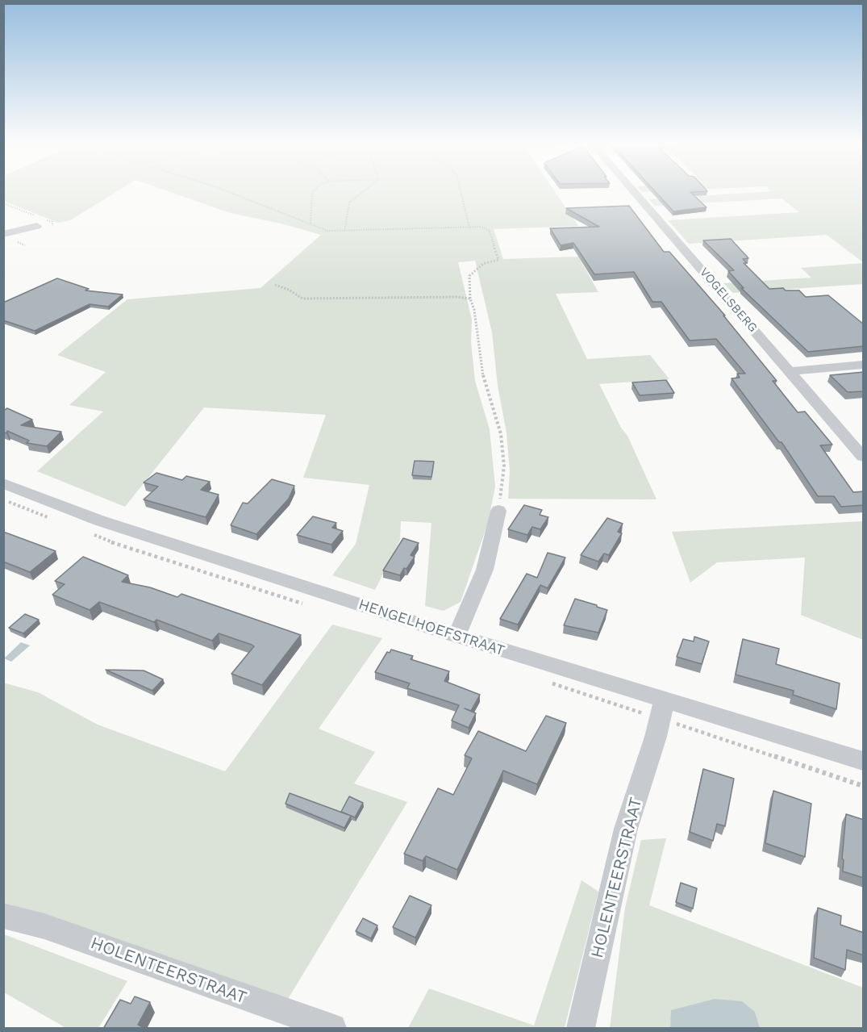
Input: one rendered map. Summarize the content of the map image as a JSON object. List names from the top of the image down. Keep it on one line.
{"streets":{"street":["VOGELSBERG","HENGELHOEFSTRAAT","HOLENTEERSTRAAT"]},"crossings":[["HENGELHOEFSTRAAT","HOLENTEERSTRAAT"]]}
